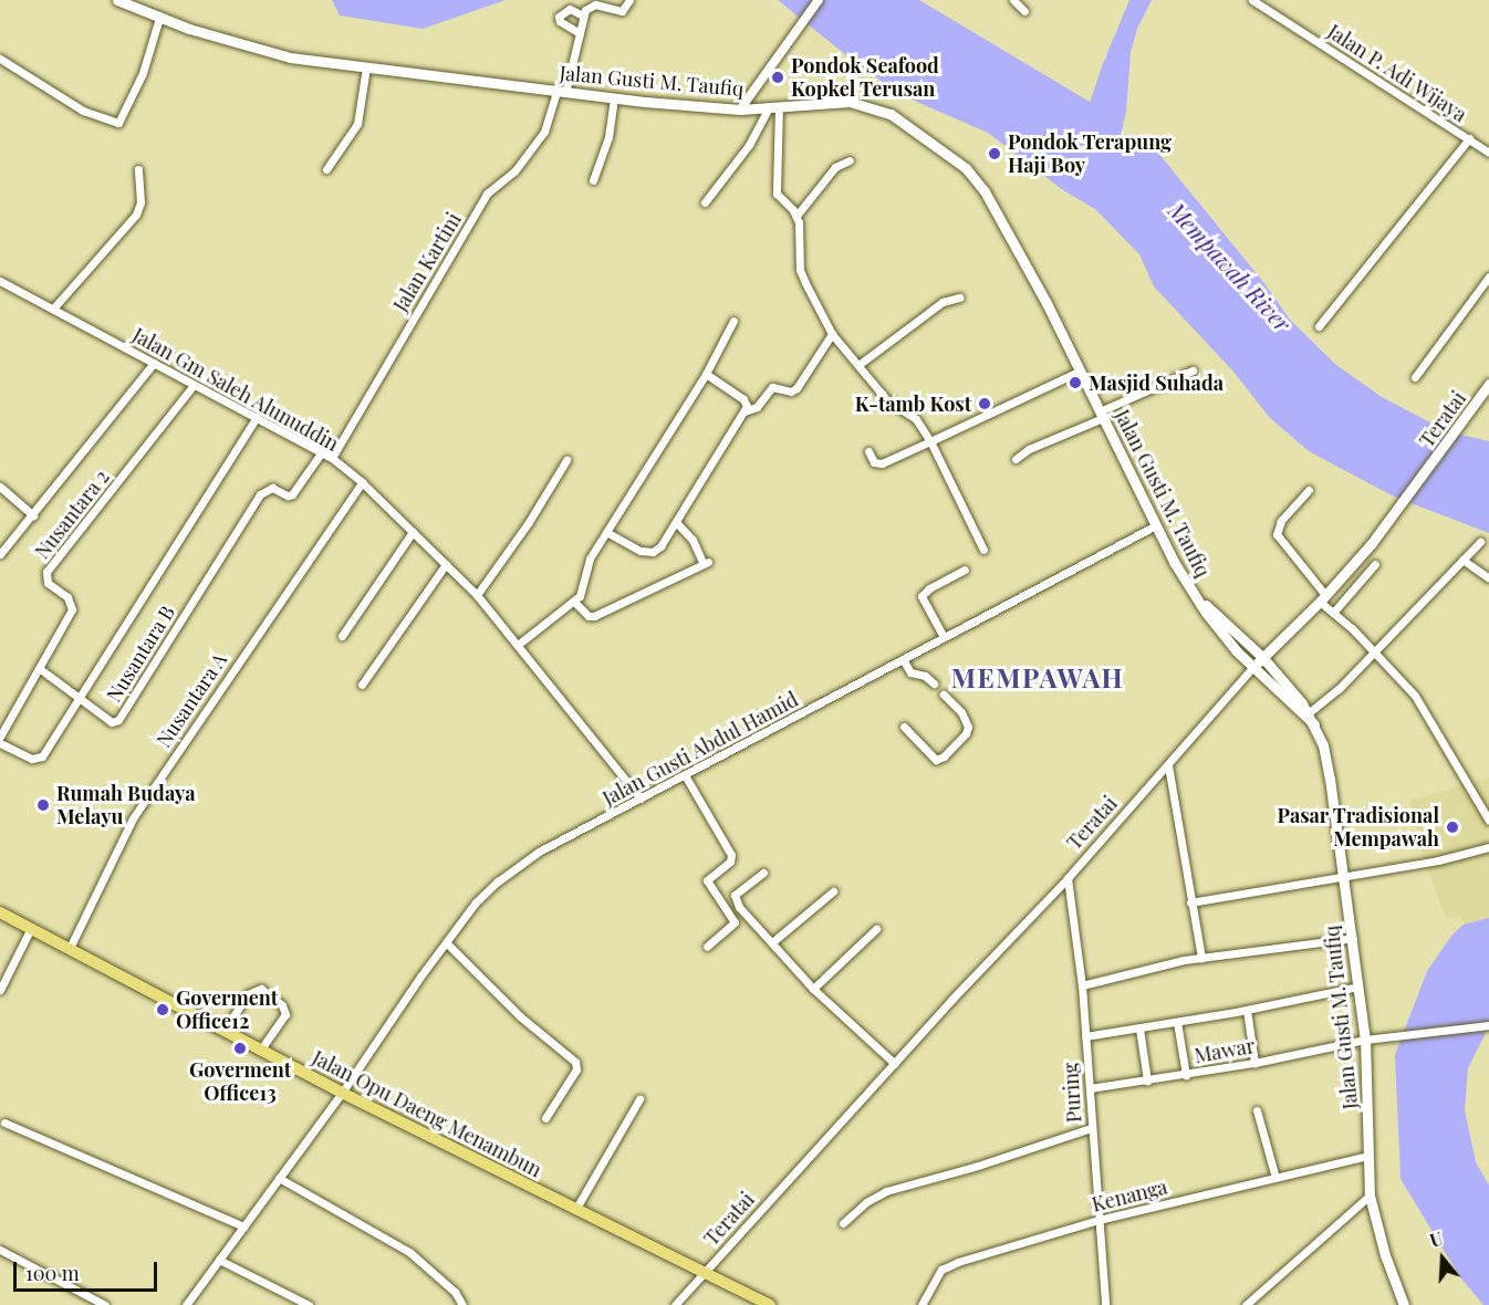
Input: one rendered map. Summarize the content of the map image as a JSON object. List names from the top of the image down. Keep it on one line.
{"streets":{"highway":["Jalan Opu Daeng Menambun"],"main road":["Jalan Gusti M. Taufiq","Teratai"],"street":["Jalan P. Adi Wijaya","Jalan Kartini","Jalan Gm Saleh Alunuddin","Nusantara 2","Nusantara B","Nusantara A","Jalan Gusti Abdul Hamid","Mawar","Puring","Kenanga"]},"crossings":[["Jalan Gusti M. Taufiq","Jalan Kartini"],["Jalan Gusti M. Taufiq","Teratai"],["Jalan Gusti M. Taufiq","Jalan Gusti Abdul Hamid"],["Jalan Gusti M. Taufiq","Mawar"],["Jalan Gusti M. Taufiq","Kenanga"],["Jalan Kartini","Jalan Gm Saleh Alunuddin"],["Jalan Gm Saleh Alunuddin","Nusantara 2"],["Jalan Gm Saleh Alunuddin","Nusantara B"],["Jalan Gm Saleh Alunuddin","Nusantara A"],["Jalan Gm Saleh Alunuddin","Jalan Gusti Abdul Hamid"],["Teratai","Puring"],["Teratai","Jalan Opu Daeng Menambun"],["Nusantara A","Jalan Opu Daeng Menambun"],["Jalan Gusti Abdul Hamid","Jalan Opu Daeng Menambun"],["Mawar","Puring"],["Puring","Kenanga"]],"districts":["MEMPAWAH"],"water":["Mempawah River"],"places":["Pondok Seafood Kopkel Terusan","Pondok Terapung Haji Boy","Masjid Suhada","K-tamb Kost","Rumah Budaya Melayu","Pasar Tradisional Mempawah","Goverment Office12","Goverment Office13"],"scale_bar":"100 m","north":"top"}
